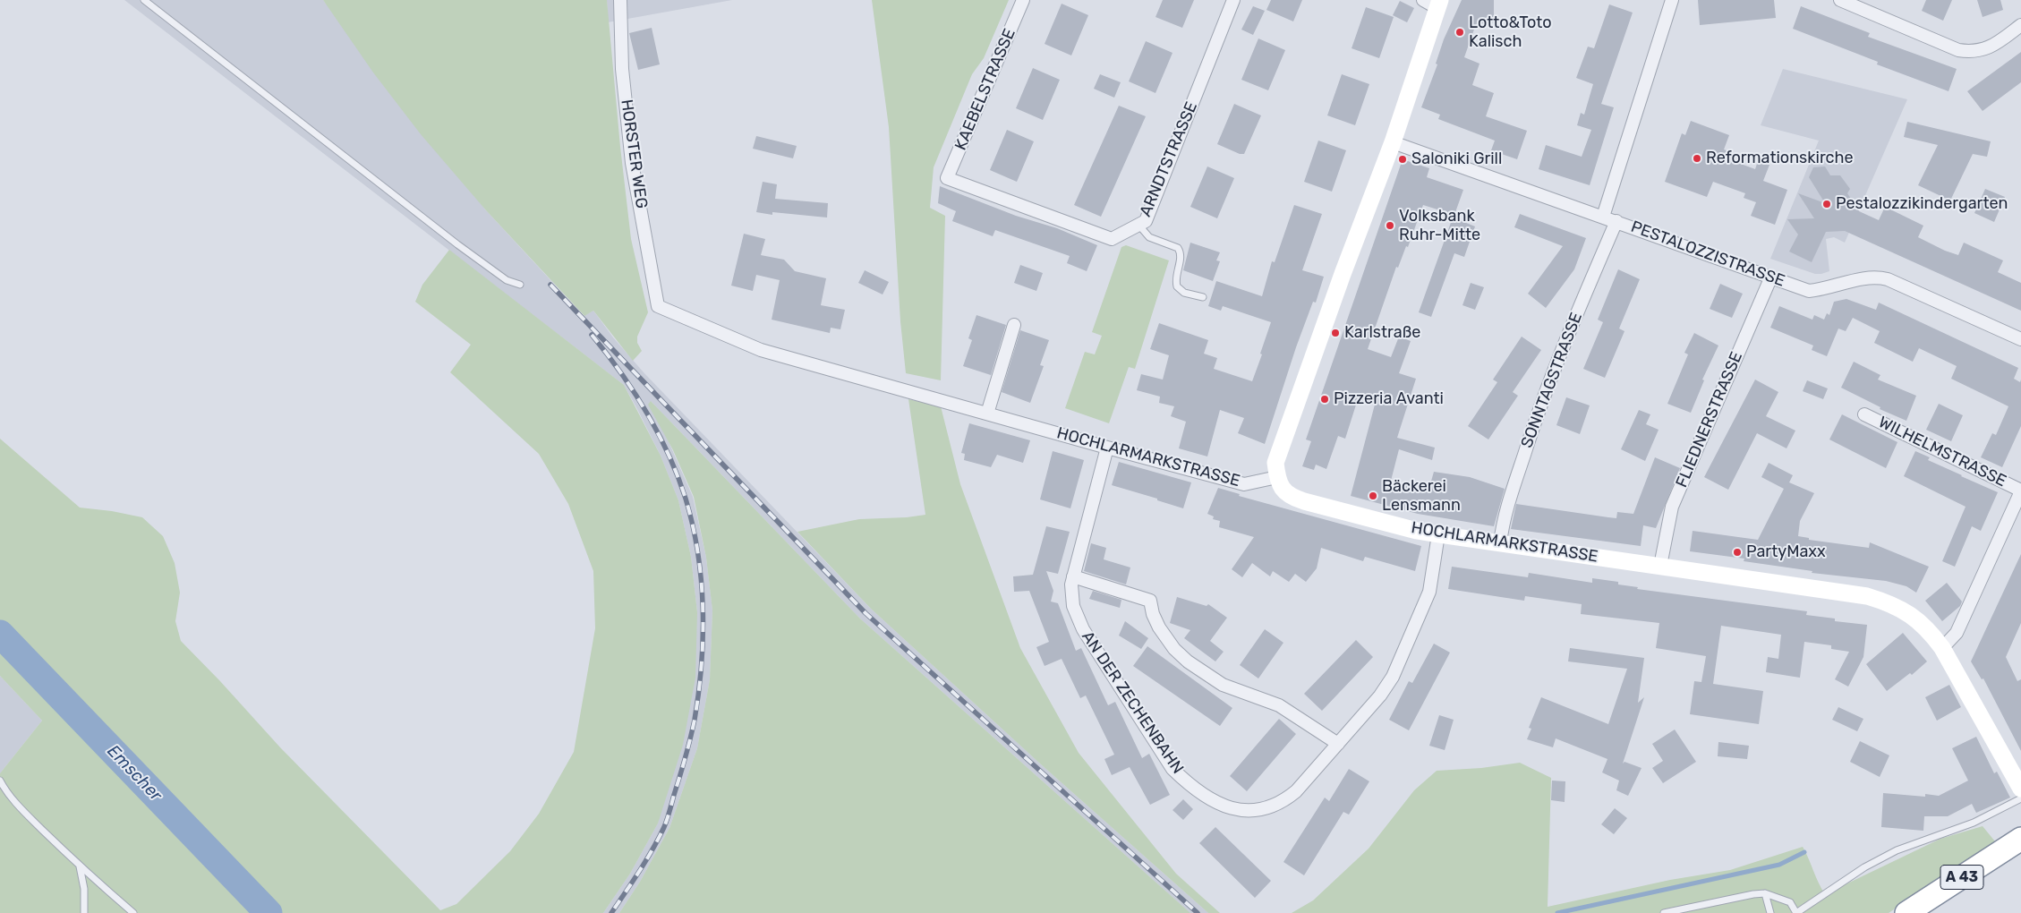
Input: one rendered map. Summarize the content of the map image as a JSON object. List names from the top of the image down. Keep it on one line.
{"streets":{"highway":["A 43"],"street":["KAEBELSTRASSE","HORSTER WEG","ARNDTSTRASSE","PESTALOZZISTRASSE","SONNTAGSTRASSE","FLIEDNERSTRASSE","WILHELMSTRASSE","HOCHLARMARKSTRASSE","AN DER ZECHENBAHN"]},"crossings":[["KAEBELSTRASSE","ARNDTSTRASSE"],["HORSTER WEG","HOCHLARMARKSTRASSE"],["PESTALOZZISTRASSE","SONNTAGSTRASSE"],["PESTALOZZISTRASSE","FLIEDNERSTRASSE"],["SONNTAGSTRASSE","HOCHLARMARKSTRASSE"],["FLIEDNERSTRASSE","HOCHLARMARKSTRASSE"],["WILHELMSTRASSE","HOCHLARMARKSTRASSE"],["HOCHLARMARKSTRASSE","AN DER ZECHENBAHN"]],"water":["Emscher"],"places":["Lotto&Toto Kalisch","Reformationskirche","Saloniki Grill","Pestalozzikindergarten","Volksbank Ruhr-Mitte","Karlstraße","Pizzeria Avanti","Bäckerei Lensmann","PartyMaxx"]}
